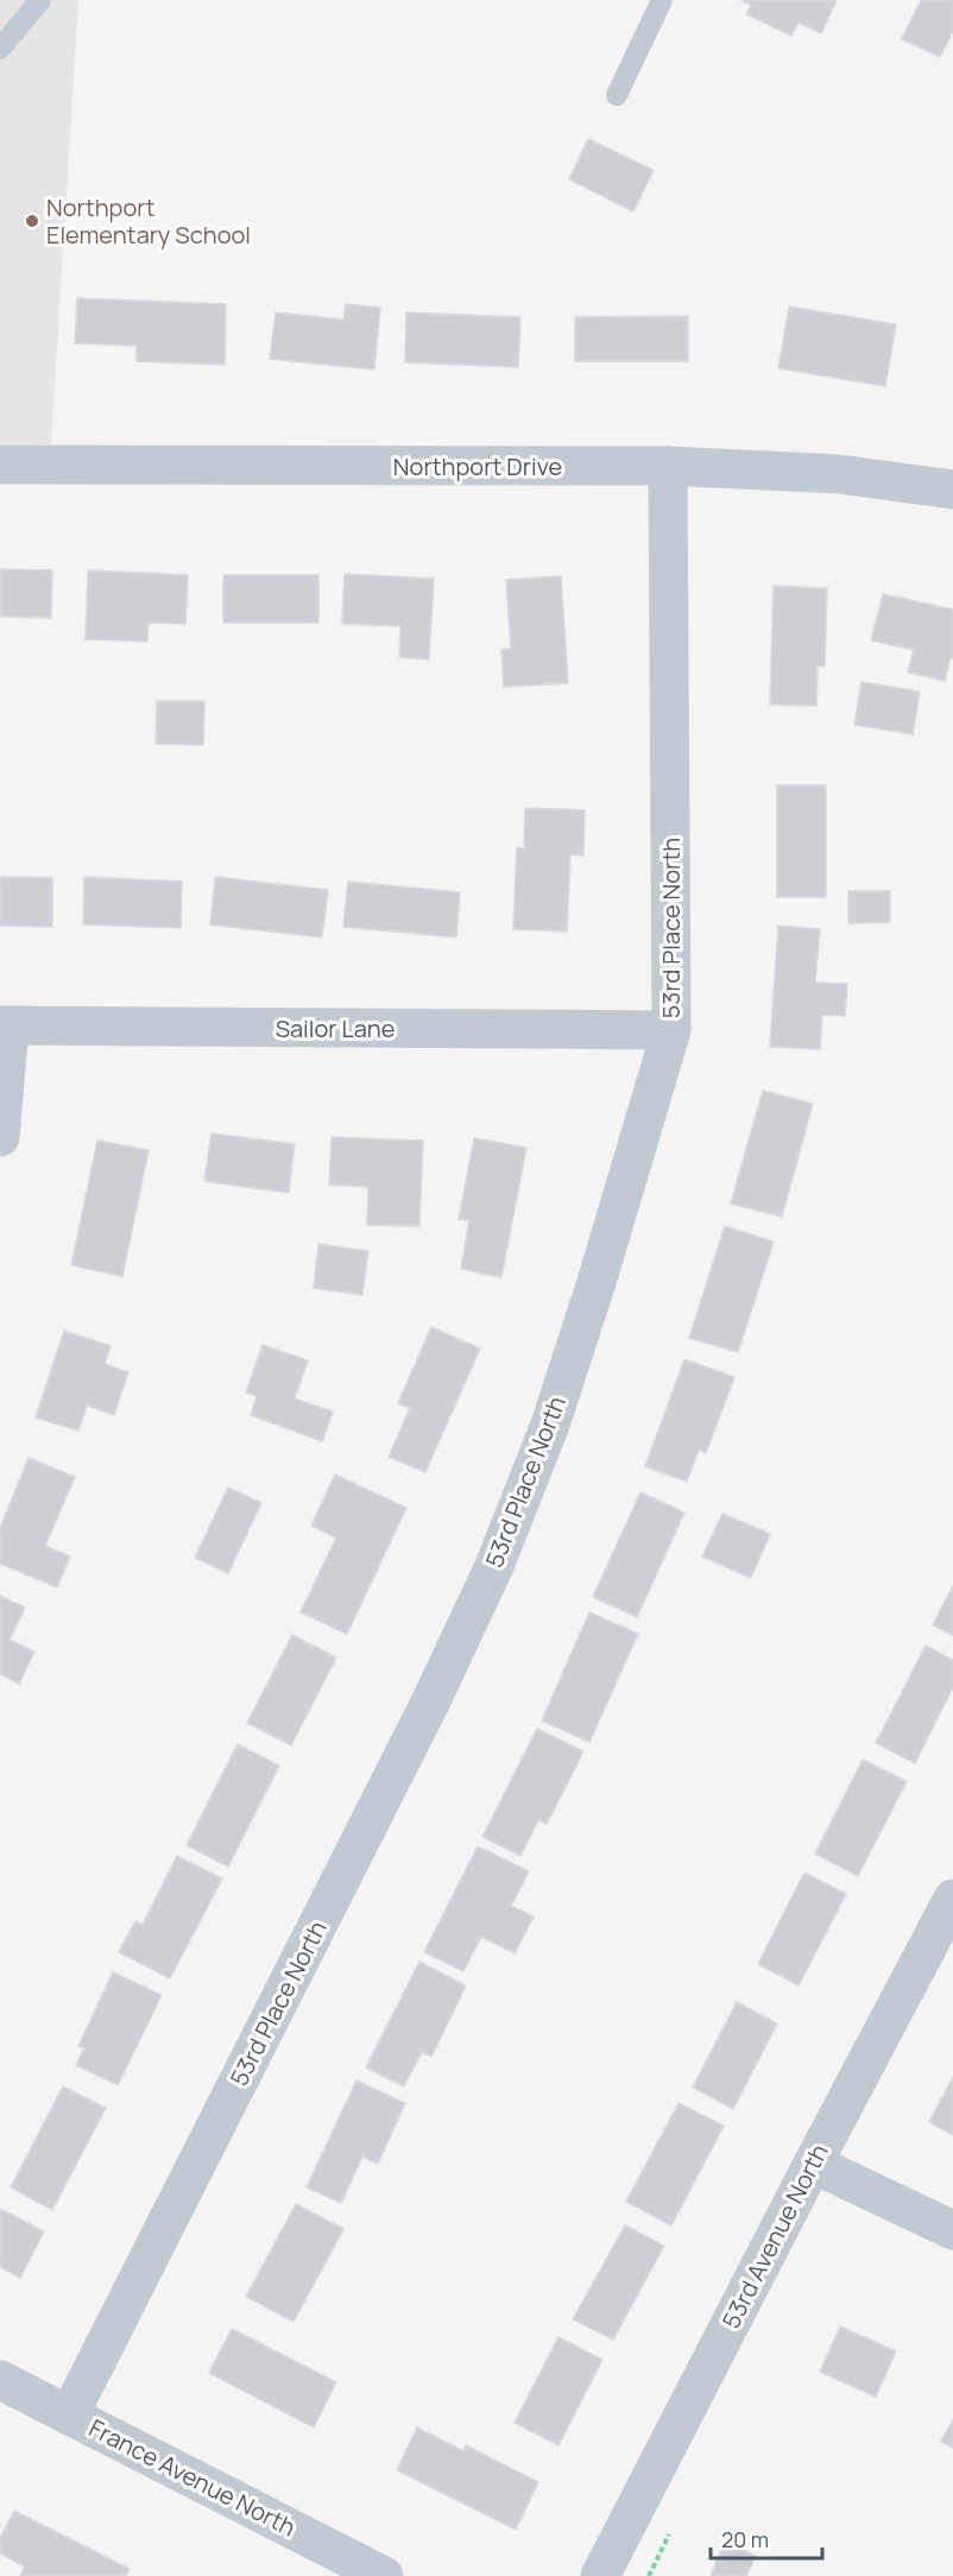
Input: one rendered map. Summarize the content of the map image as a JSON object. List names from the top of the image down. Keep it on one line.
{"streets":{"street":["Northport Drive","53rd Place North","Sailor Lane","53rd Avenue North","France Avenue North"]},"crossings":[["Northport Drive","53rd Place North"],["53rd Place North","Sailor Lane"],["53rd Place North","France Avenue North"]],"places":["Northport Elementary School"],"scale_bar":"20 m"}
